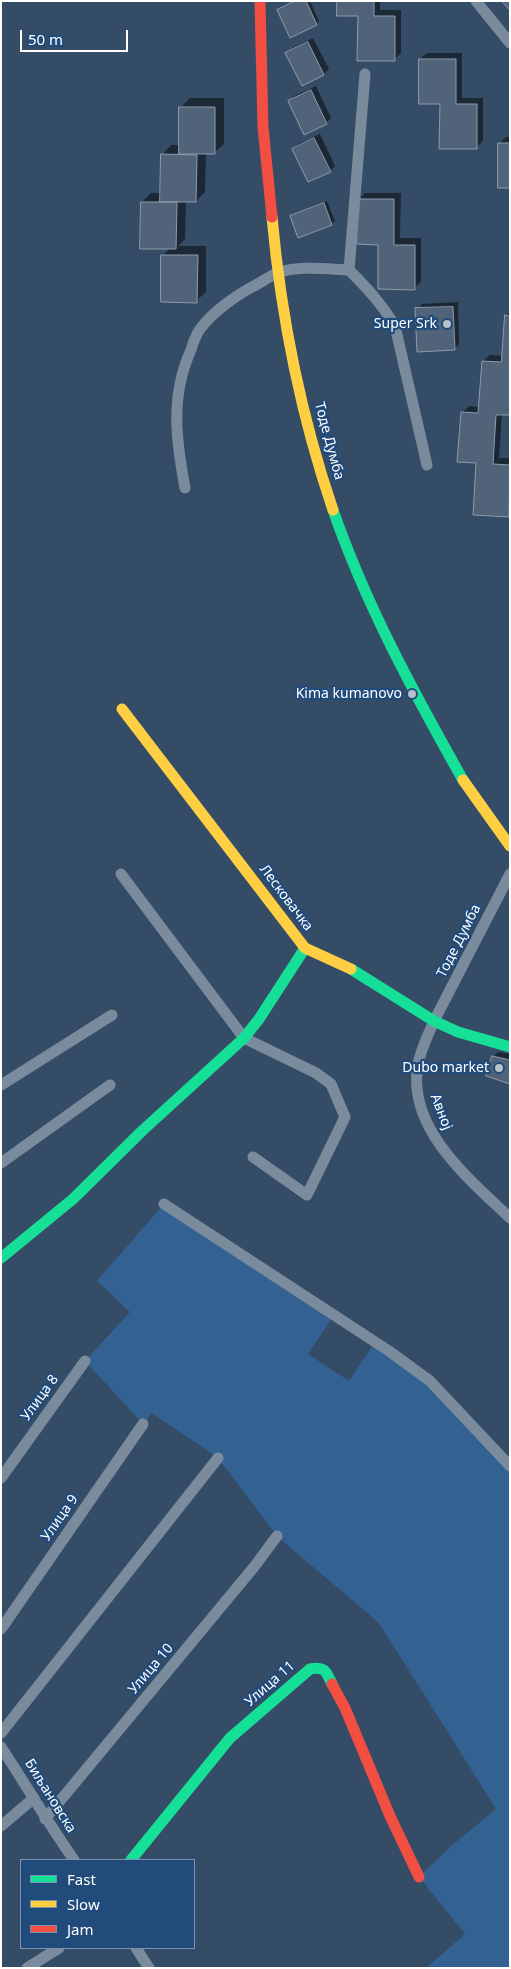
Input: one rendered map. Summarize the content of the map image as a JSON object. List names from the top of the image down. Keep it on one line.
{"streets":{"street":["Тоде Думба","Лесковачка","Авној","Улица 8","Улица 9","Улица 10","Улица 11","Биљановска"]},"crossings":[["Тоде Думба","Лесковачка"],["Тоде Думба","Авној"],["Лесковачка","Авној"],["Улица 10","Биљановска"]],"places":["Super Srk","Kima kumanovo","Dubo market"],"legend":["Fast","Slow","Jam"],"scale_bar":"50 m"}
